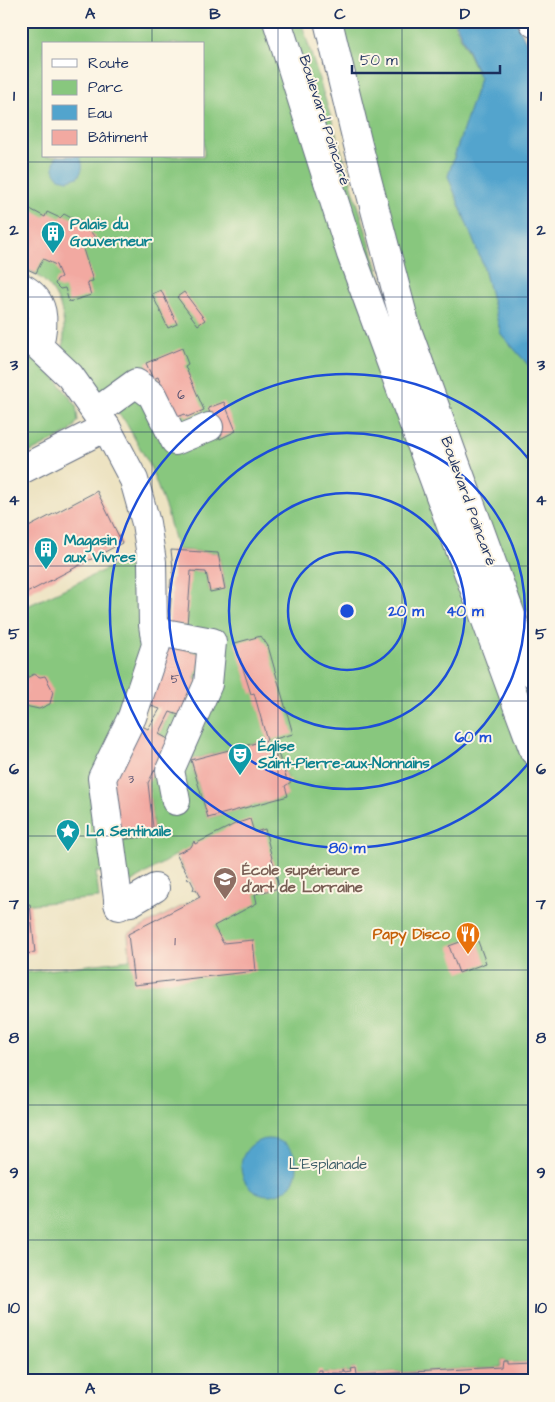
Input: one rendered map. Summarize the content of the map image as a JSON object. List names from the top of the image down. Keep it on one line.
{"streets":{"street":["Boulevard Poincaré"]},"parks":["L'Esplanade"],"places":{"building":["Palais du Gouverneur","Magasin aux Vivres"],"theatre":["Église Saint-Pierre-aux-Nonnains"],"place":["La Sentinaile"],"school or university":["École supérieure d'art de Lorraine"],"restaurant":["Papy Disco"]},"house_numbers":["6","5","3","1"],"legend":["Route","Parc","Eau","Bâtiment"],"scale_bar":"50 m","grid":{"columns":["A","B","C","D"],"rows":["1","2","3","4","5","6","7","8","9","10"]},"rings":["20 m","40 m","60 m","80 m"]}
